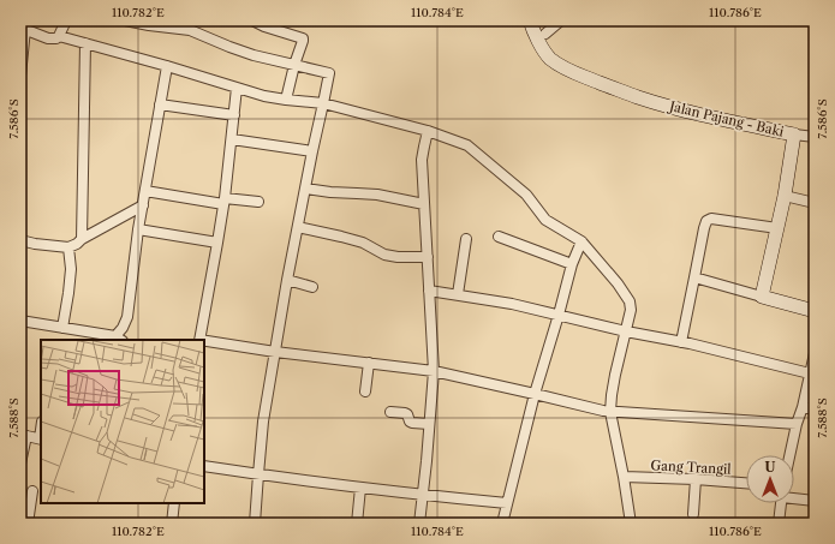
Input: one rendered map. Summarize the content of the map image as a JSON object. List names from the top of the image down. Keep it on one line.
{"streets":{"main road":["Jalan Pajang - Baki"],"street":["Gang Trangil"]},"north":"top","coordinates":["110.782°E","110.784°E","110.786°E","7.586°S","7.588°S"]}
